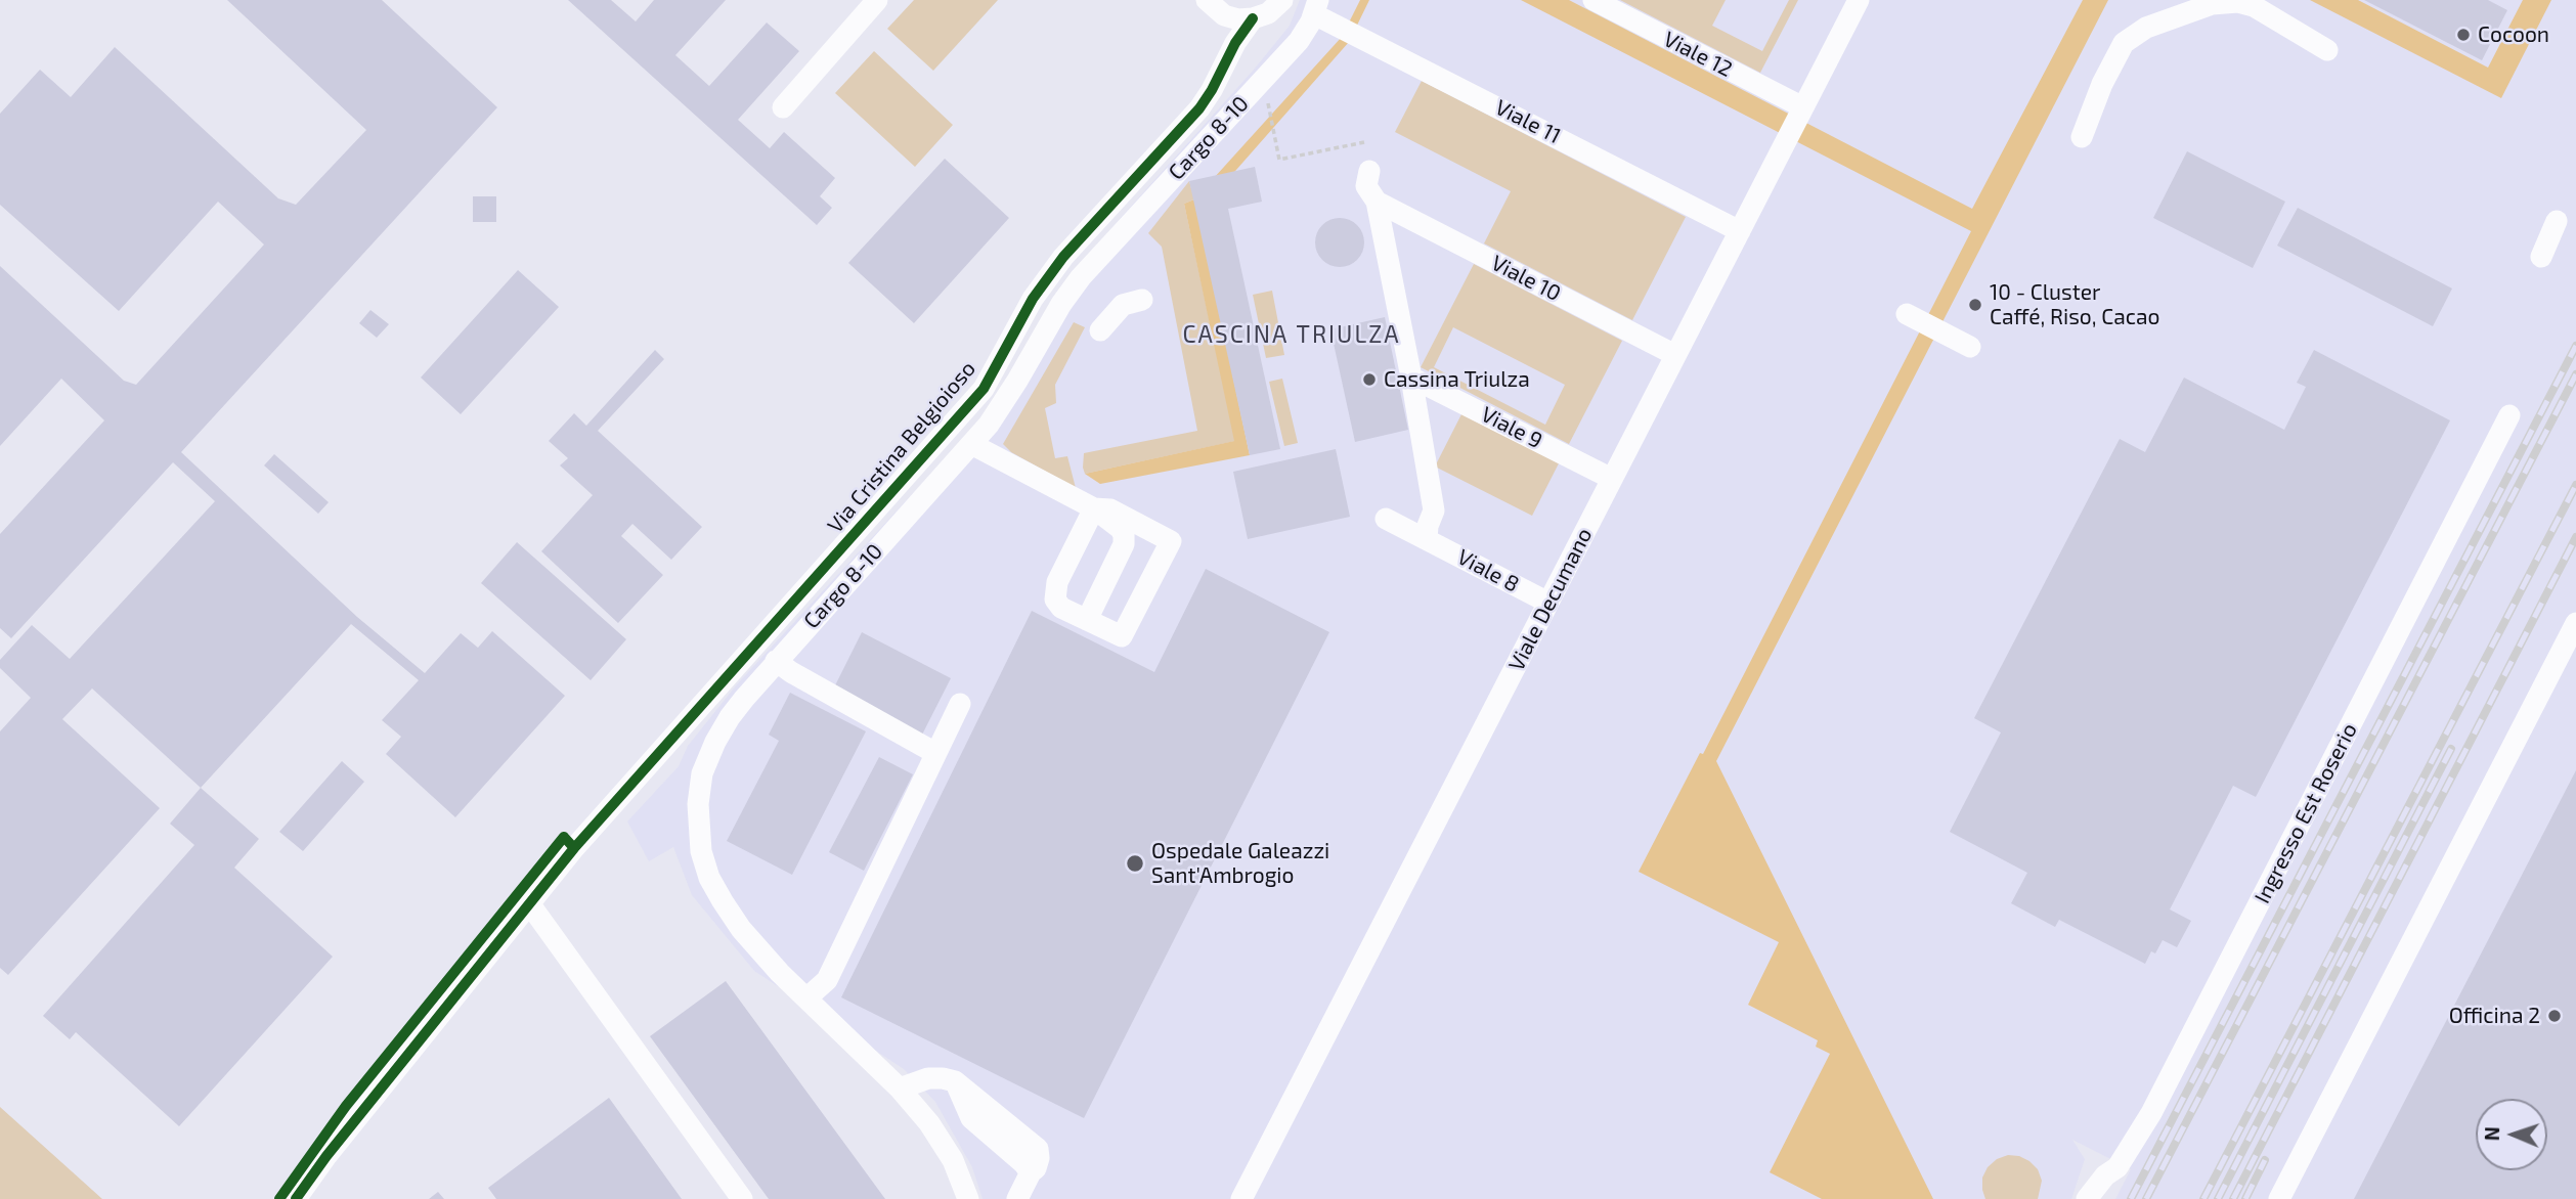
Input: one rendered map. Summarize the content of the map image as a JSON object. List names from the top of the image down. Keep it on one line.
{"streets":{"street":["Viale 12","Viale 11","Cargo 8-10","Viale 10","Viale 9","Via Cristina Belgioioso","Viale 8","Viale Decumano","Ingresso Est Roserio"]},"crossings":[["Viale 12","Viale Decumano"],["Viale 11","Cargo 8-10"],["Viale 11","Viale Decumano"],["Viale 10","Viale Decumano"],["Viale 9","Viale Decumano"],["Viale 8","Viale Decumano"]],"districts":["CASCINA TRIULZA"],"places":["Cocoon","10 - Cluster Caffé, Riso, Cacao","Cassina Triulza","Ospedale Galeazzi Sant'Ambrogio","Officina 2"],"north":"left"}
